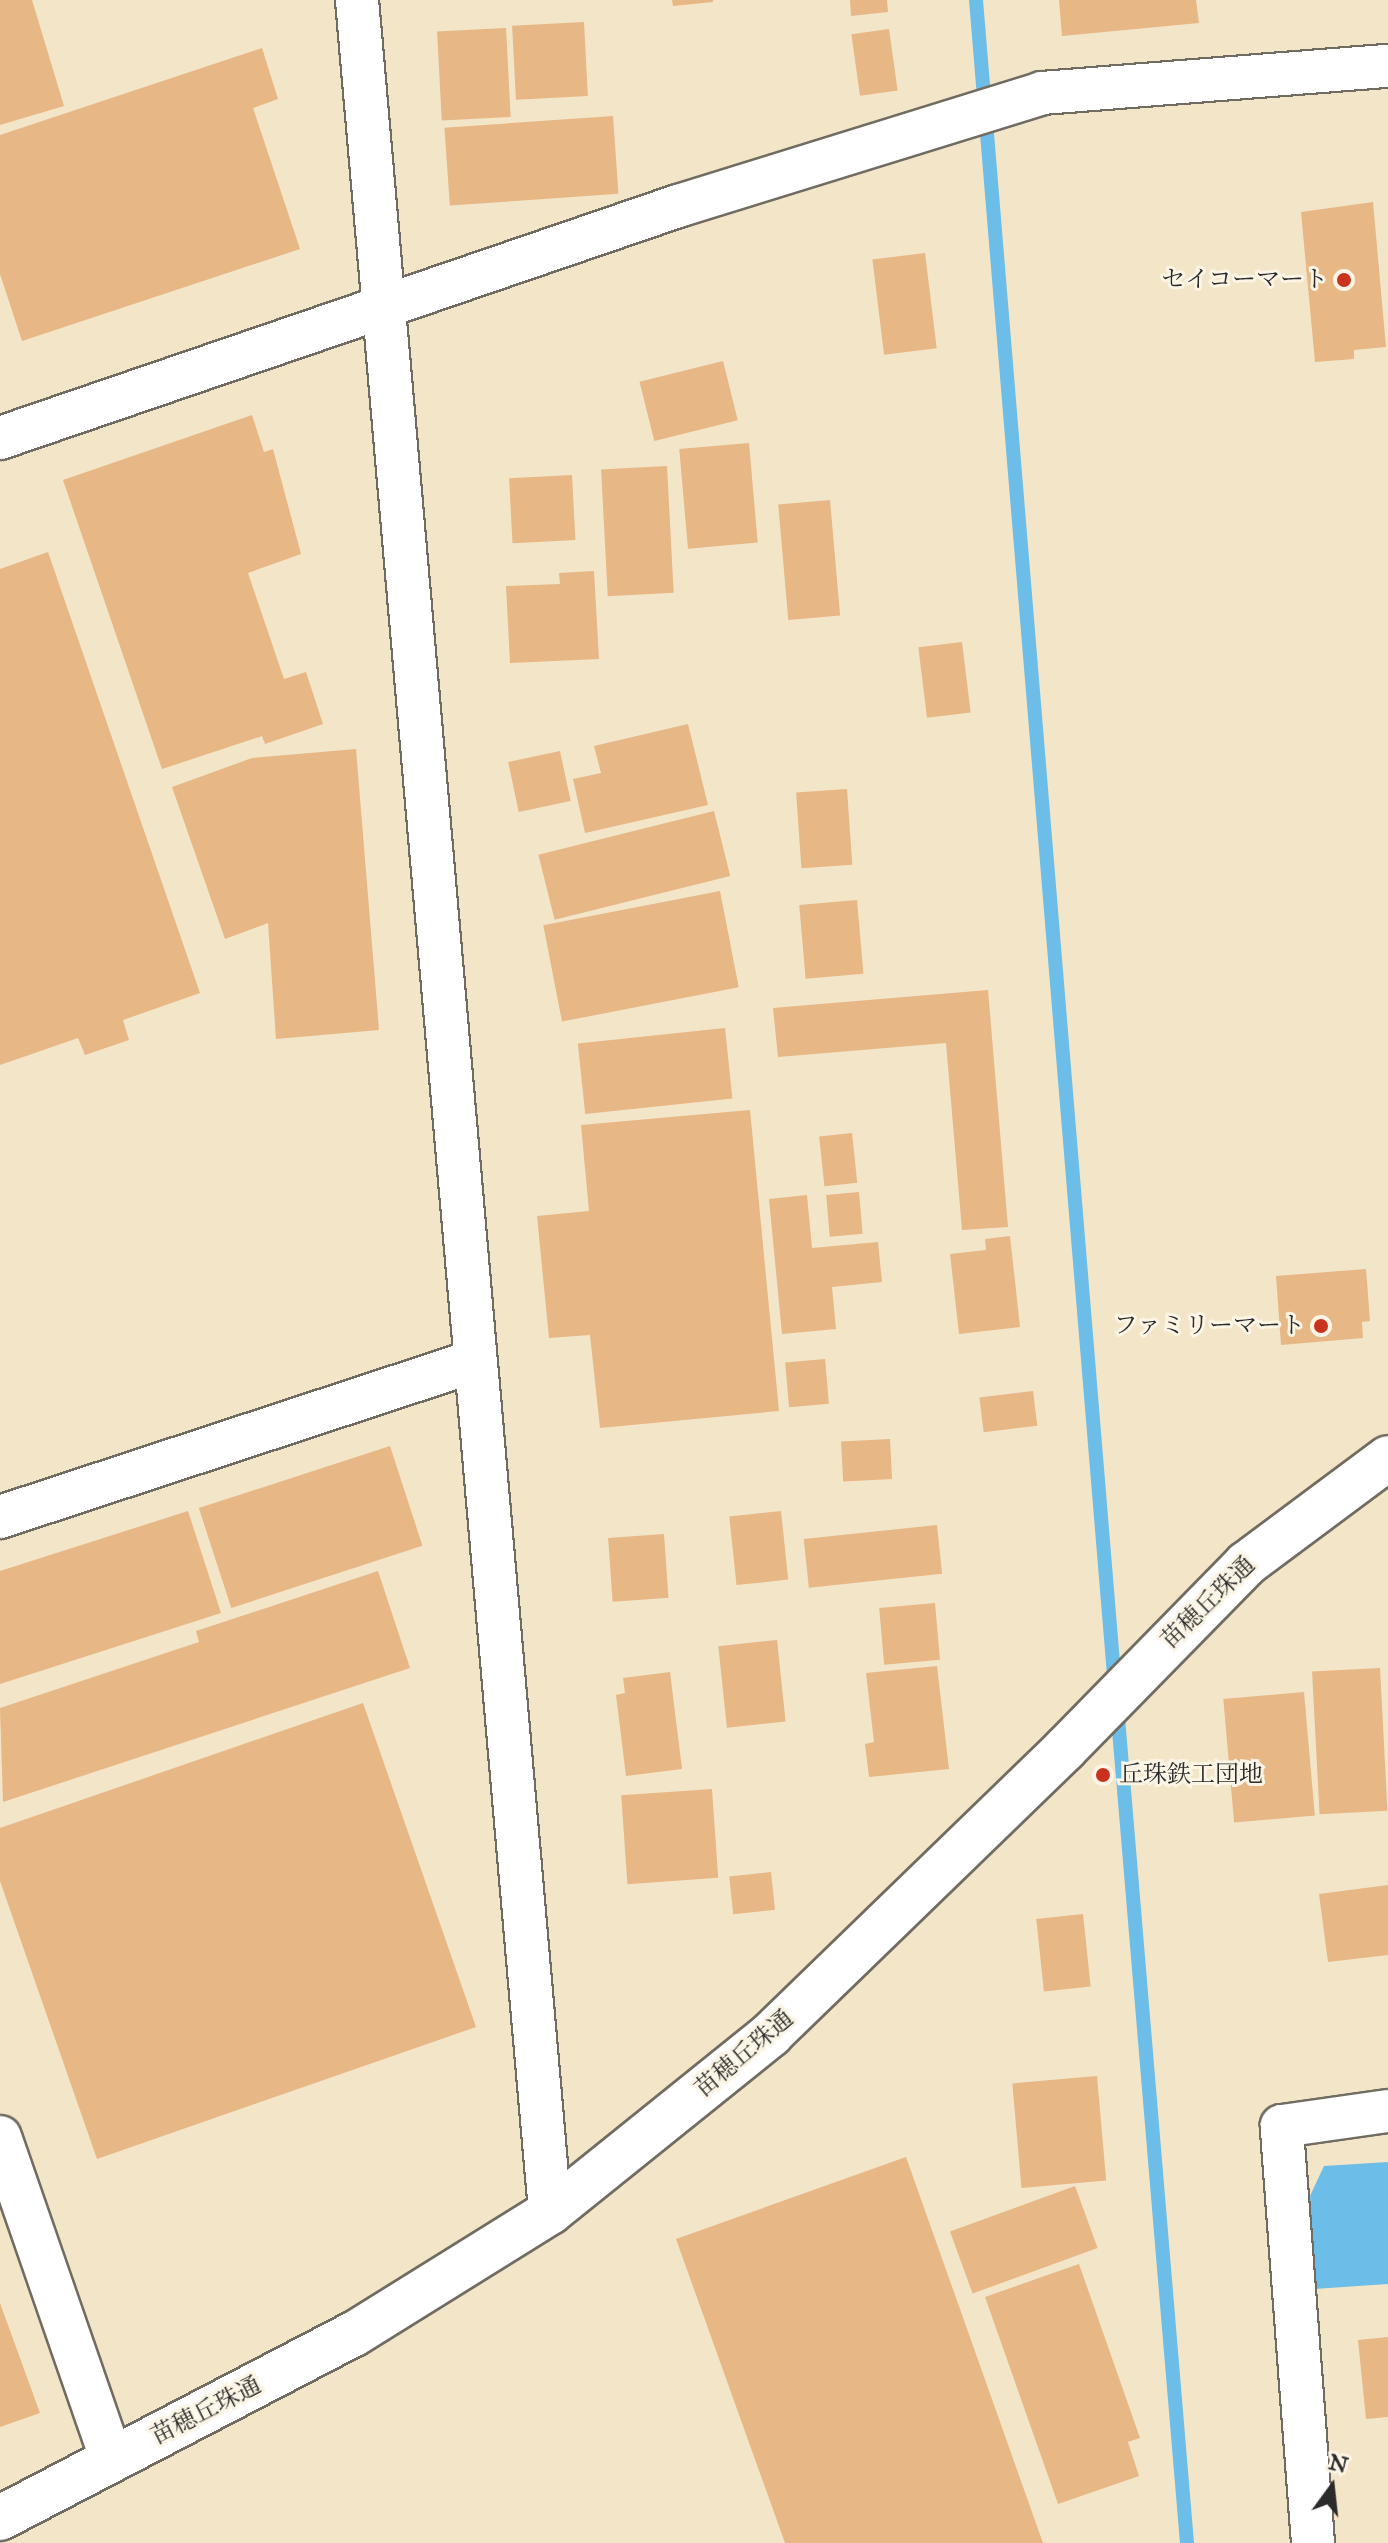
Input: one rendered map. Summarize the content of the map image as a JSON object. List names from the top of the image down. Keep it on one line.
{"streets":{"street":["苗穂丘珠通"]},"places":["セイコーマート","ファミリーマート","丘珠鉄工団地"],"north":"top"}
